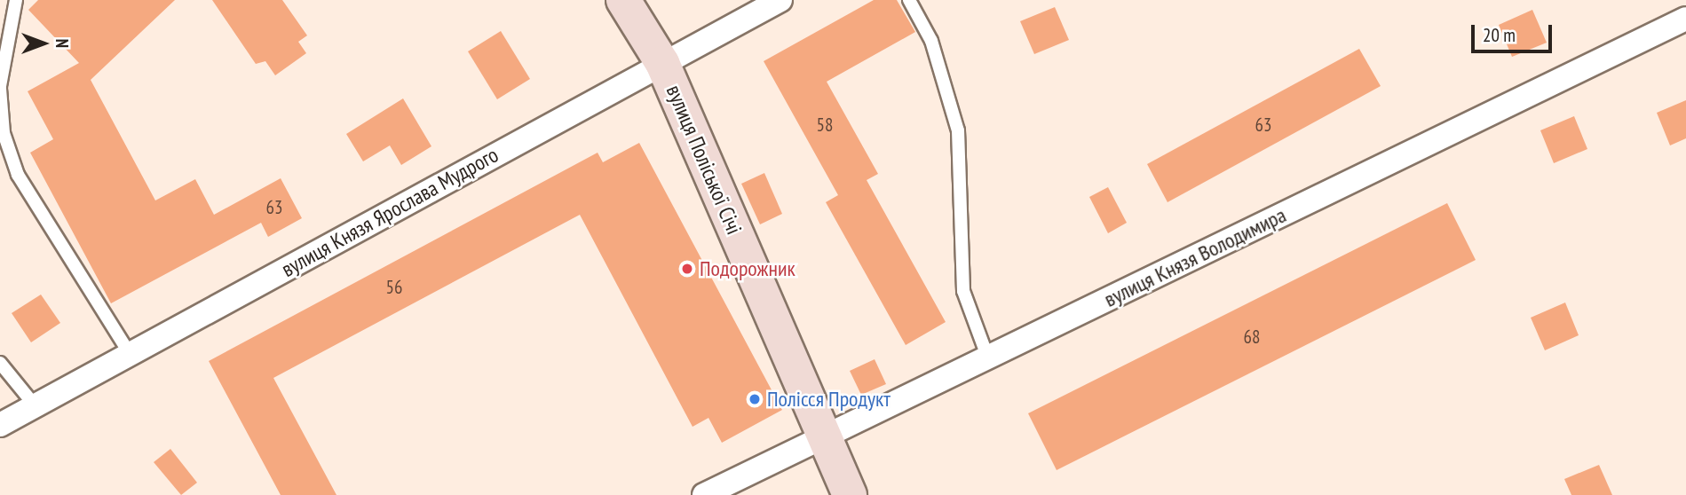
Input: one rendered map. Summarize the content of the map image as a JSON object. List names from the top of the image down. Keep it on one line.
{"streets":{"street":["вулиця Поліської Січі","вулиця Князя Ярослава Мудрого","вулиця Князя Володимира"]},"crossings":[["вулиця Поліської Січі","вулиця Князя Ярослава Мудрого"],["вулиця Поліської Січі","вулиця Князя Володимира"]],"places":["Подорожник","Полісся Продукт"],"house_numbers":["58","63","63","56","68"],"scale_bar":"20 m","north":"right"}
